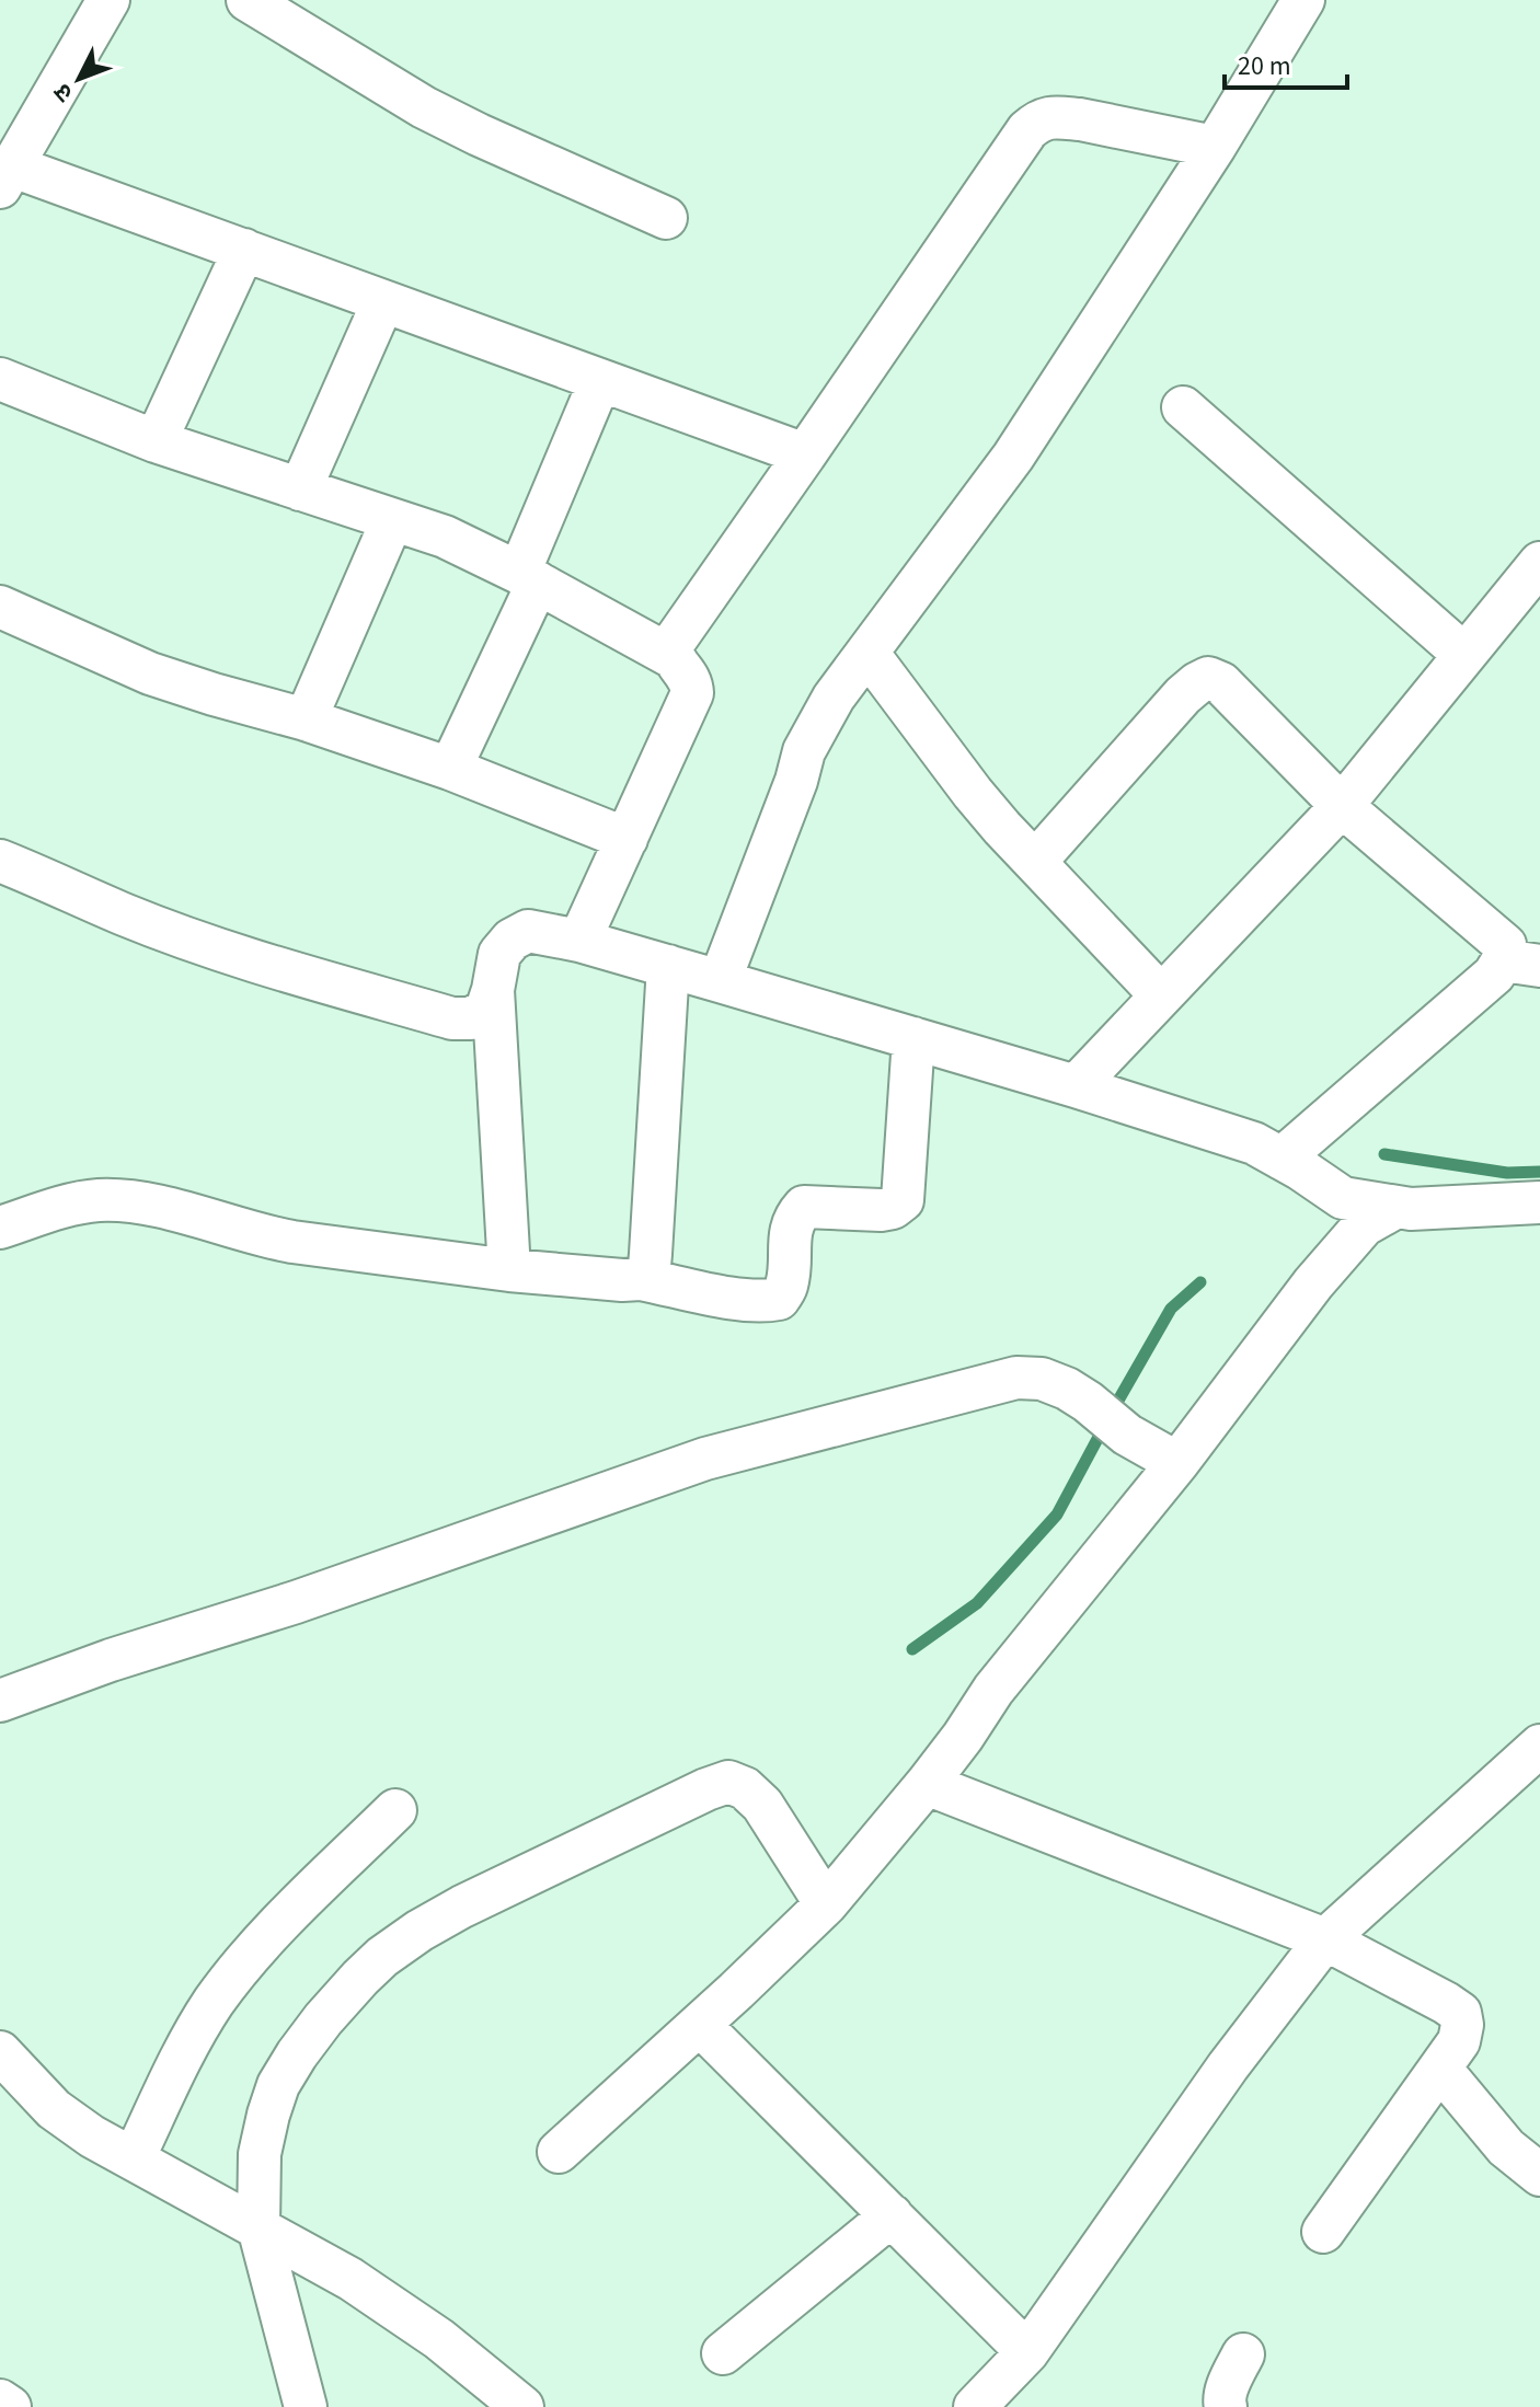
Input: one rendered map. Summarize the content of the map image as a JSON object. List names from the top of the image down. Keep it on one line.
{"scale_bar":"20 m","north":"bottom left"}
